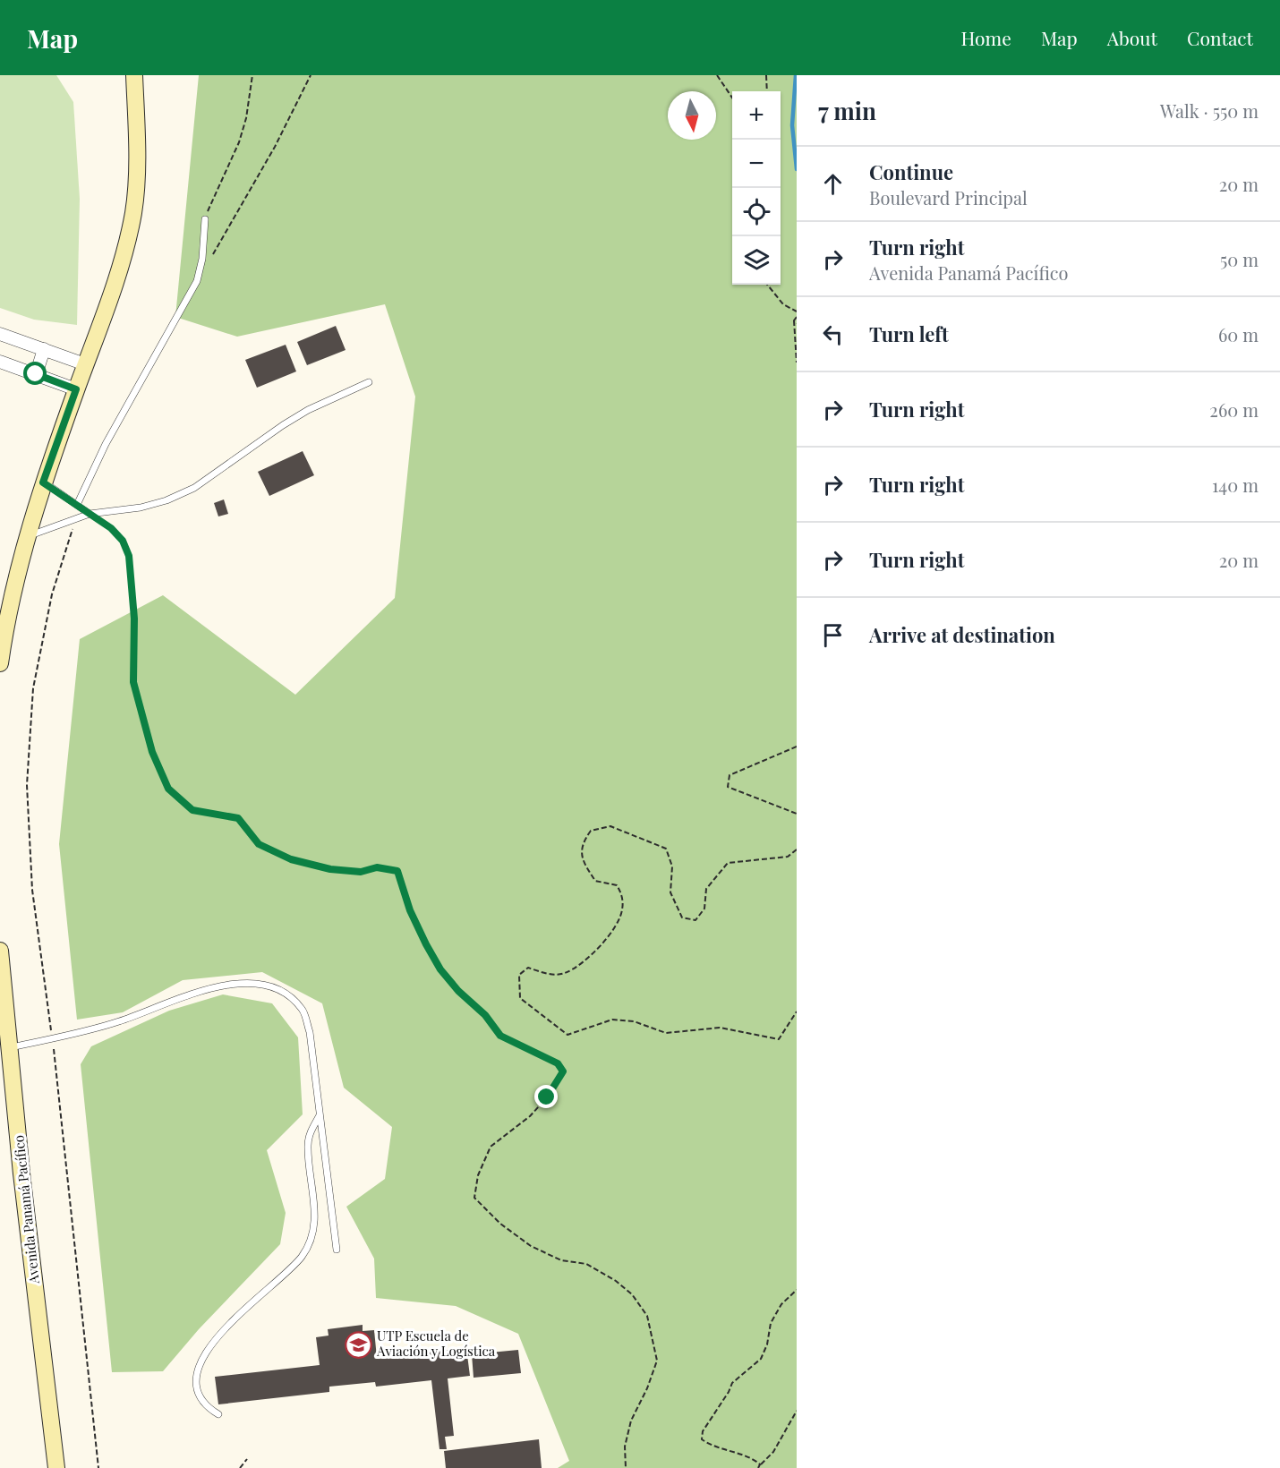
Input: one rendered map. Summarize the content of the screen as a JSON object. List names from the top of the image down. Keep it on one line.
{"streets":{"main road":["Avenida Panamá Pacífico"]},"places":{"school or university":["UTP Escuela de Aviación y Logística"]},"north":"bottom","page":{"header":"Map","nav":["Home","Map","About","Contact"],"heading":["7 min","Walk · 550 m"],"map_buttons":["+","−"],"list":[["Continue","Boulevard Principal","20 m"],["Turn right","Avenida Panamá Pacífico","50 m"],["Turn left","60 m"],["Turn right","260 m"],["Turn right","140 m"],["Turn right","20 m"],"Arrive at destination"]}}
